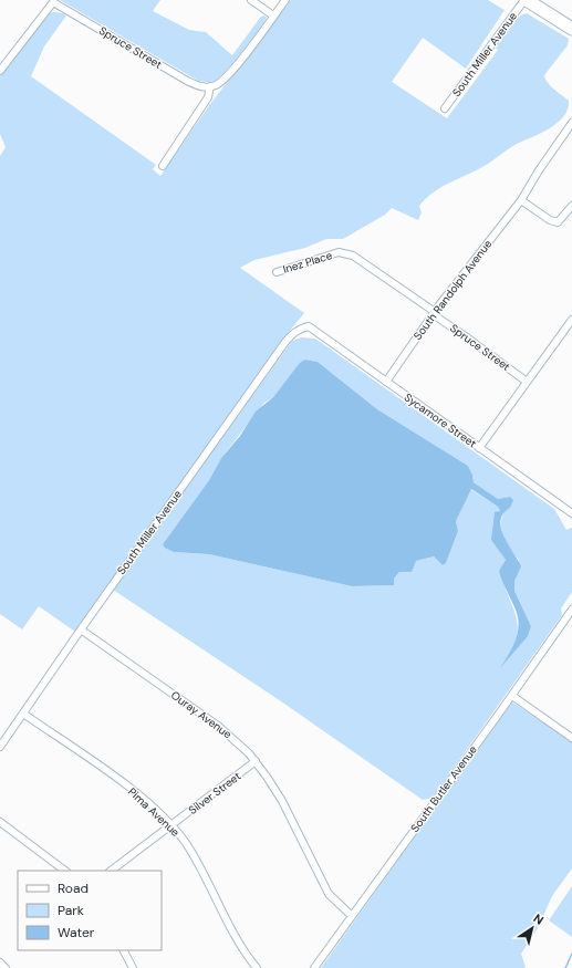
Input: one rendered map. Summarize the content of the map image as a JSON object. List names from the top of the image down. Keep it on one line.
{"streets":{"street":["Spruce Street","South Miller Avenue","Inez Place","South Randolph Avenue","Sycamore Street","Ouray Avenue","South Butler Avenue","Silver Street","Pima Avenue"]},"crossings":[["Spruce Street","Inez Place"],["Spruce Street","South Randolph Avenue"],["South Miller Avenue","Sycamore Street"],["South Miller Avenue","Ouray Avenue"],["South Miller Avenue","Pima Avenue"],["South Randolph Avenue","Sycamore Street"],["Ouray Avenue","South Butler Avenue"],["Ouray Avenue","Silver Street"],["Silver Street","Pima Avenue"]],"legend":["Road","Park","Water"],"north":"top right"}
